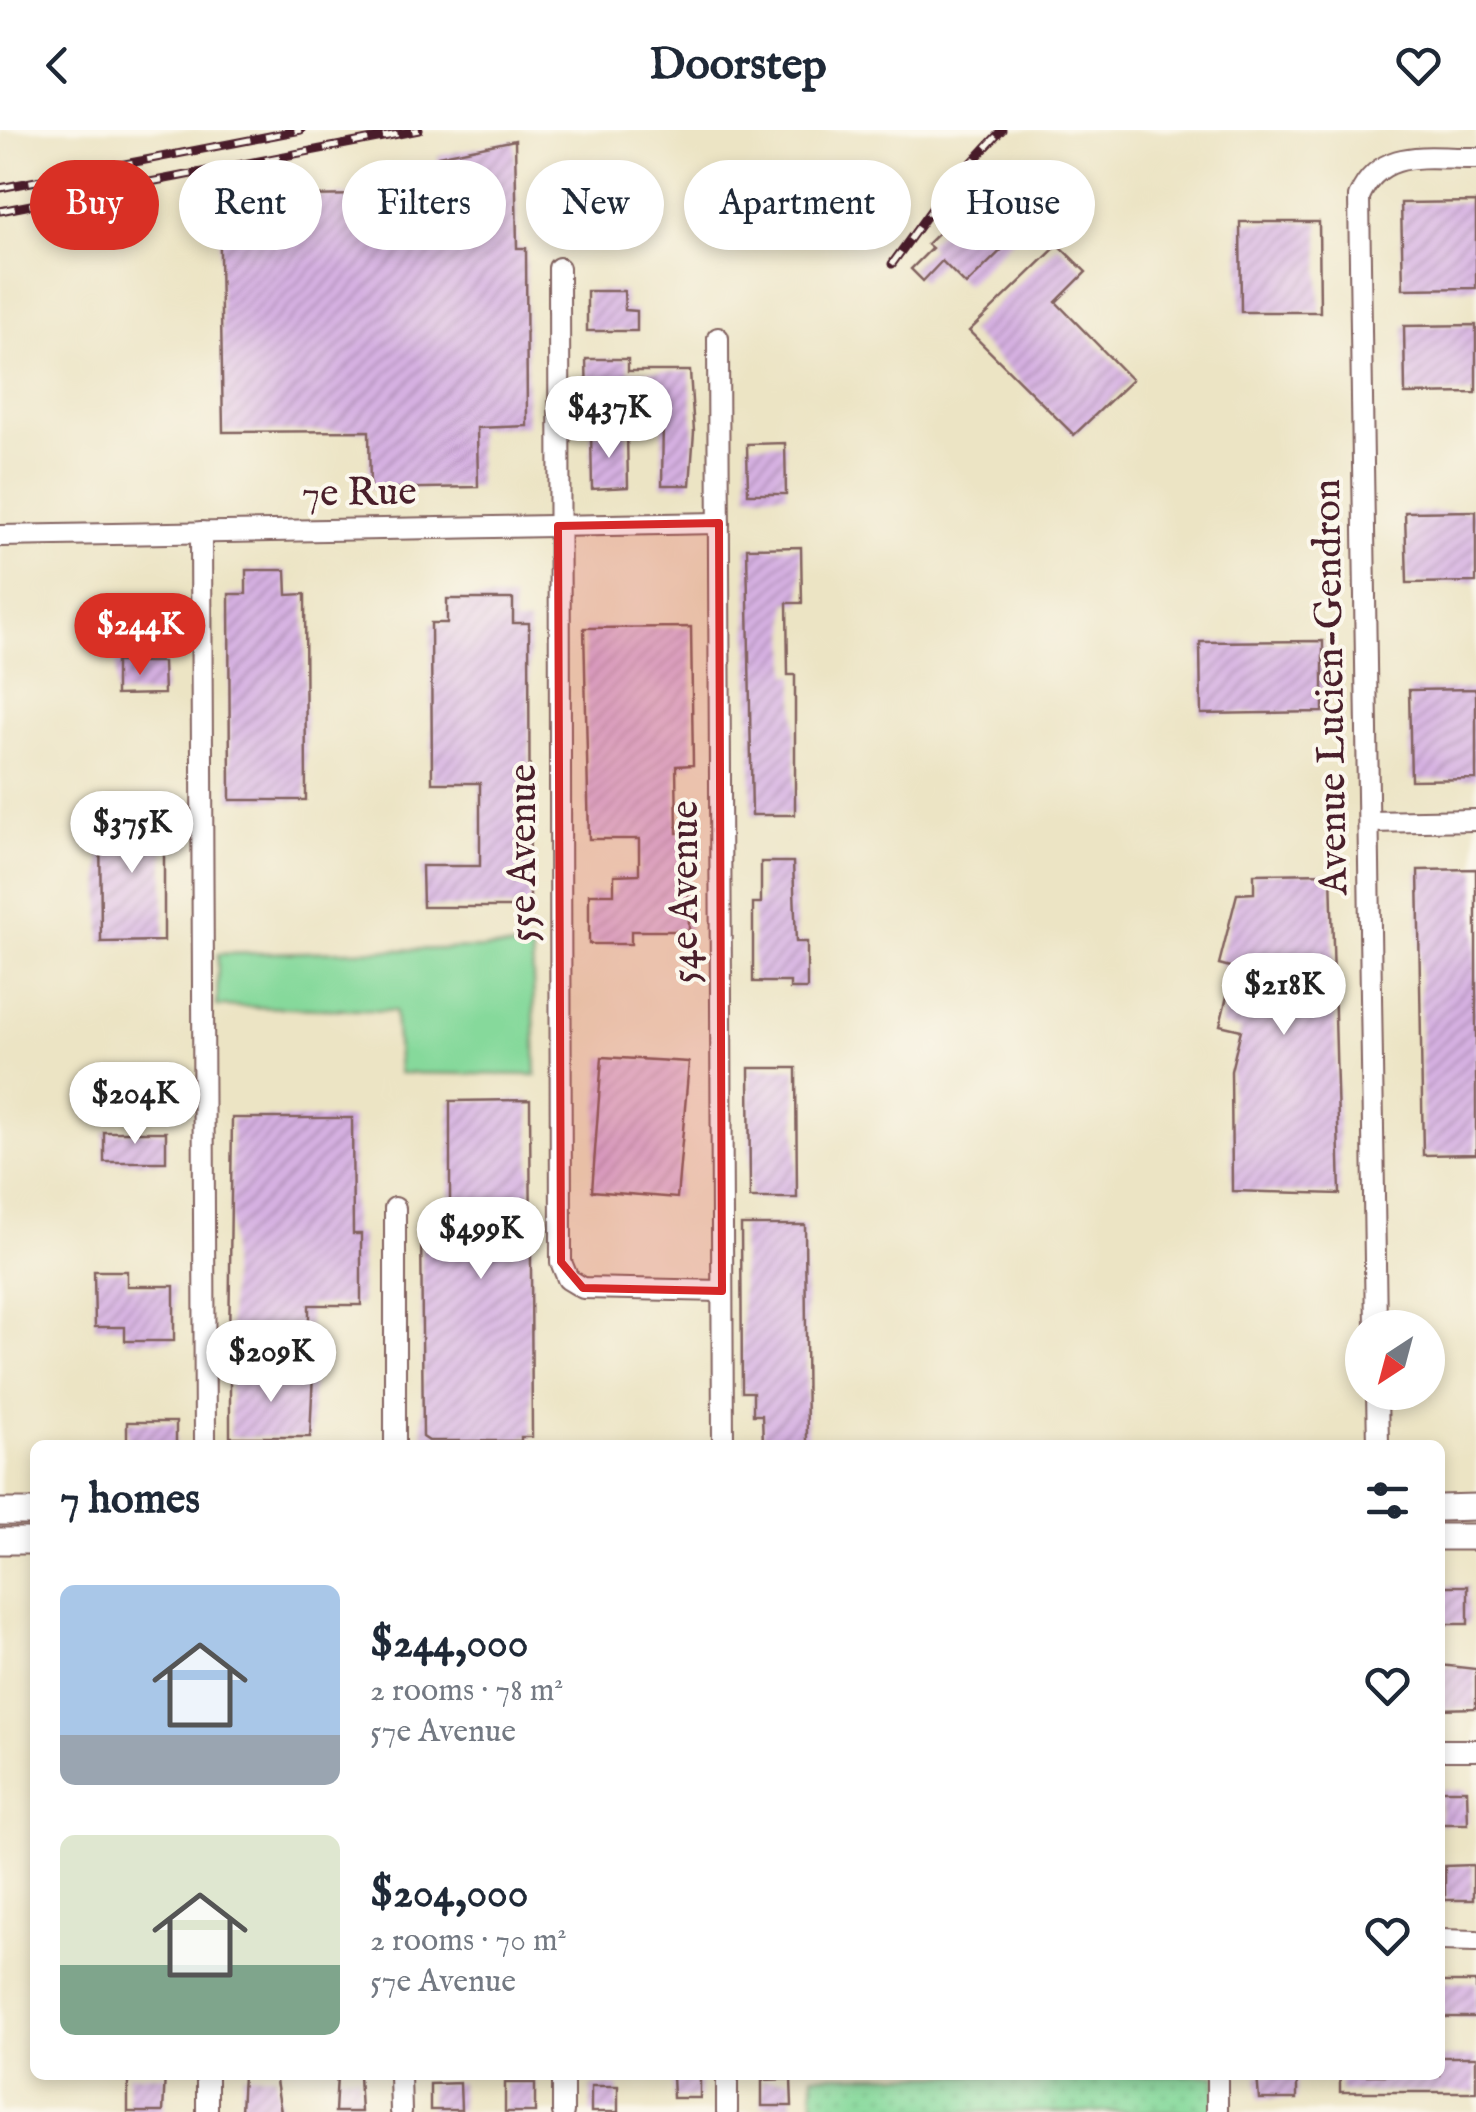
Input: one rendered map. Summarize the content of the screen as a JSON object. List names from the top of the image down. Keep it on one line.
{"streets":{"street":["7e Rue","Avenue Lucien-Gendron","55e Avenue","54e Avenue"]},"crossings":[["7e Rue","55e Avenue"],["7e Rue","54e Avenue"],["55e Avenue","54e Avenue"]],"north":"bottom left","page":{"header":"Doorstep","chip":["Buy","Rent","Filters","New","Apartment","House"],"price":["$437K","$244K","$375K","$218K","$204K","$499K","$209K"],"heading":"7 homes","list":[{"name":"$244,000","note":"2 rooms · 78 m² · 57e Avenue"},{"name":"$204,000","note":"2 rooms · 70 m² · 57e Avenue"}]}}
